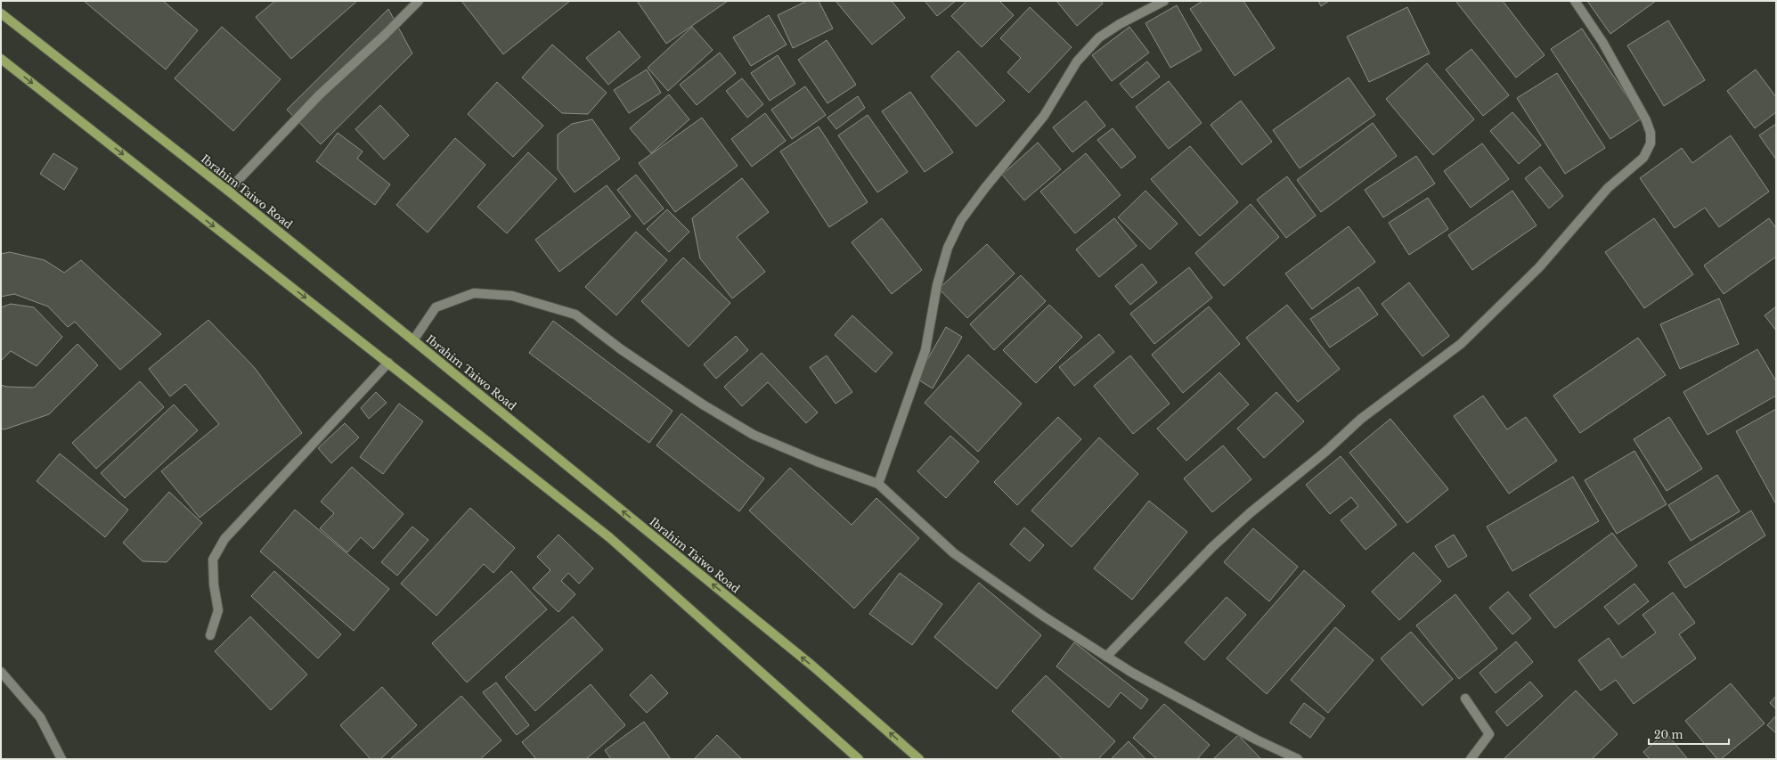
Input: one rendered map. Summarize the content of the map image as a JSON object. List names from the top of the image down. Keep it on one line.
{"streets":{"main road":["Ibrahim Taiwo Road"]},"scale_bar":"20 m"}
